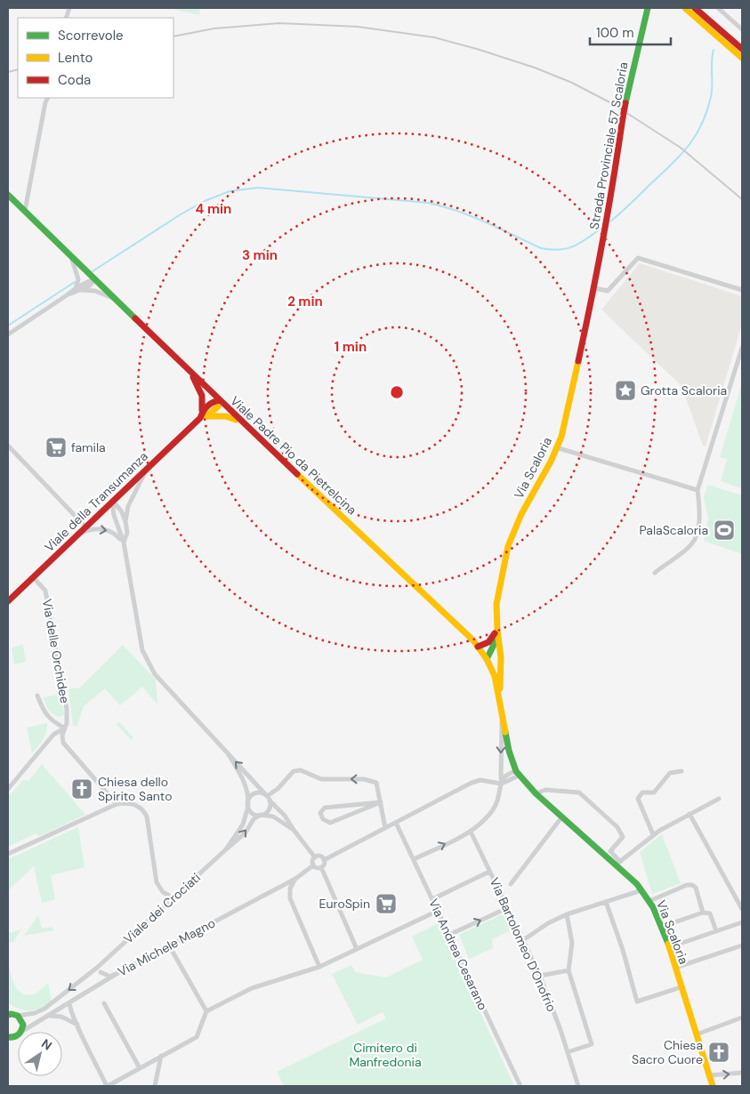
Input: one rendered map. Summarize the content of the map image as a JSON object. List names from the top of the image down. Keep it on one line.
{"streets":{"main road":["Strada Provinciale 57 Scaloria","Viale Padre Pio da Pietrelcina","Via Scaloria","Viale della Transumanza"],"street":["Via delle Orchidee","Viale dei Crociati","Via Bartolomeo D'Onofrio","Via Michele Magno","Via Andrea Cesarano"]},"crossings":[["Strada Provinciale 57 Scaloria","Via Scaloria"],["Viale Padre Pio da Pietrelcina","Via Scaloria"],["Via Scaloria","Via Bartolomeo D'Onofrio"],["Via Scaloria","Via Andrea Cesarano"],["Viale della Transumanza","Via delle Orchidee"]],"parks":["Cimitero di Manfredonia"],"places":{"place":["Grotta Scaloria"],"supermarket":["famila","EuroSpin"],"sports":["PalaScaloria"],"church":["Chiesa dello Spirito Santo","Chiesa Sacro Cuore"]},"legend":["Scorrevole","Lento","Coda"],"scale_bar":"100 m","north":"top right","rings":["4 min","3 min","2 min","1 min"]}
